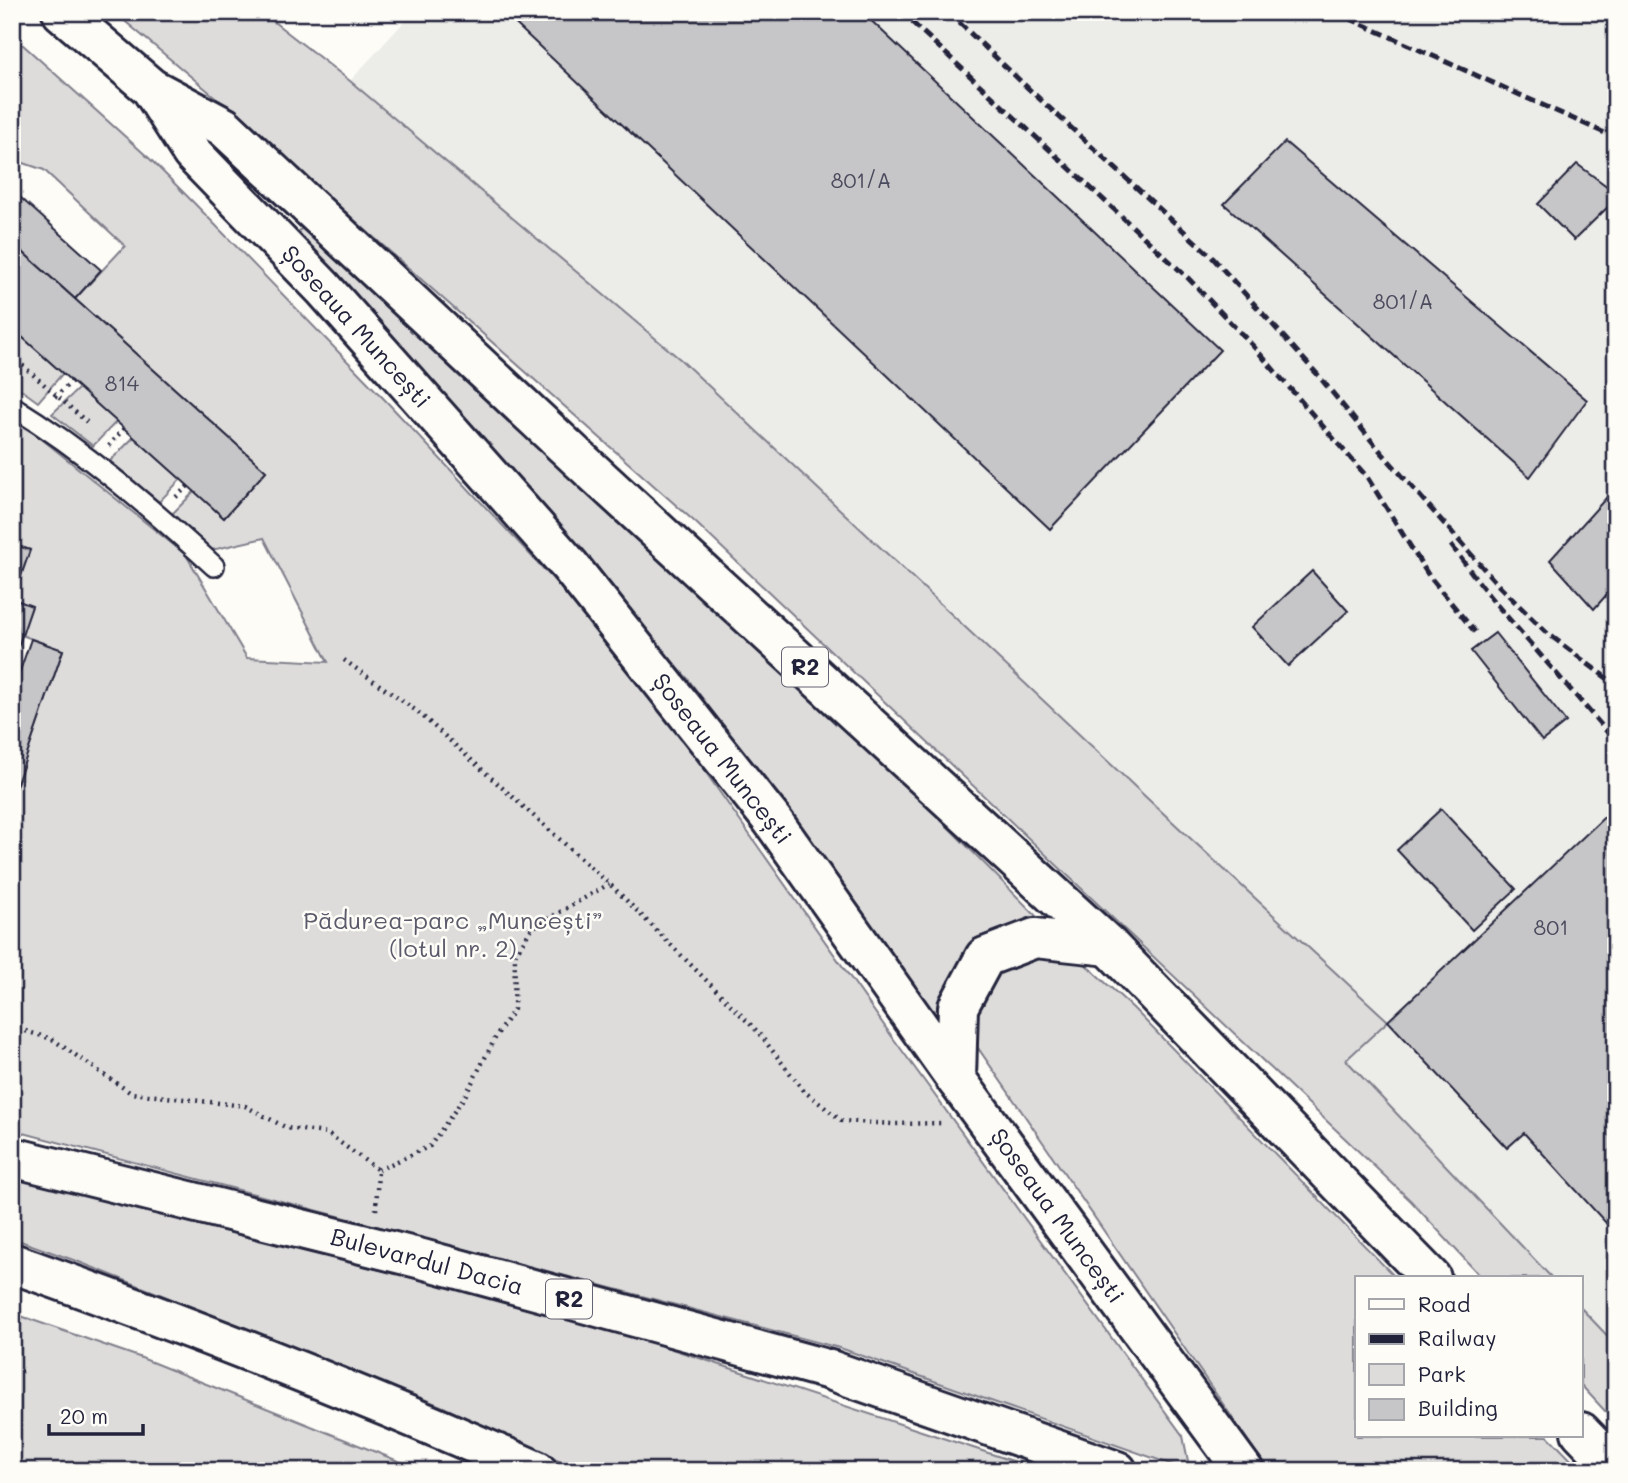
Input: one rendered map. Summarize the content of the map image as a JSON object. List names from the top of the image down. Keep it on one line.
{"streets":{"main road":["Șoseaua Muncești","R2","Bulevardul Dacia"]},"parks":["Pădurea-parc „Muncești” (lotul nr. 2)"],"house_numbers":["801/A","801/A","814","801"],"legend":["Road","Railway","Park","Building"],"scale_bar":"20 m"}
